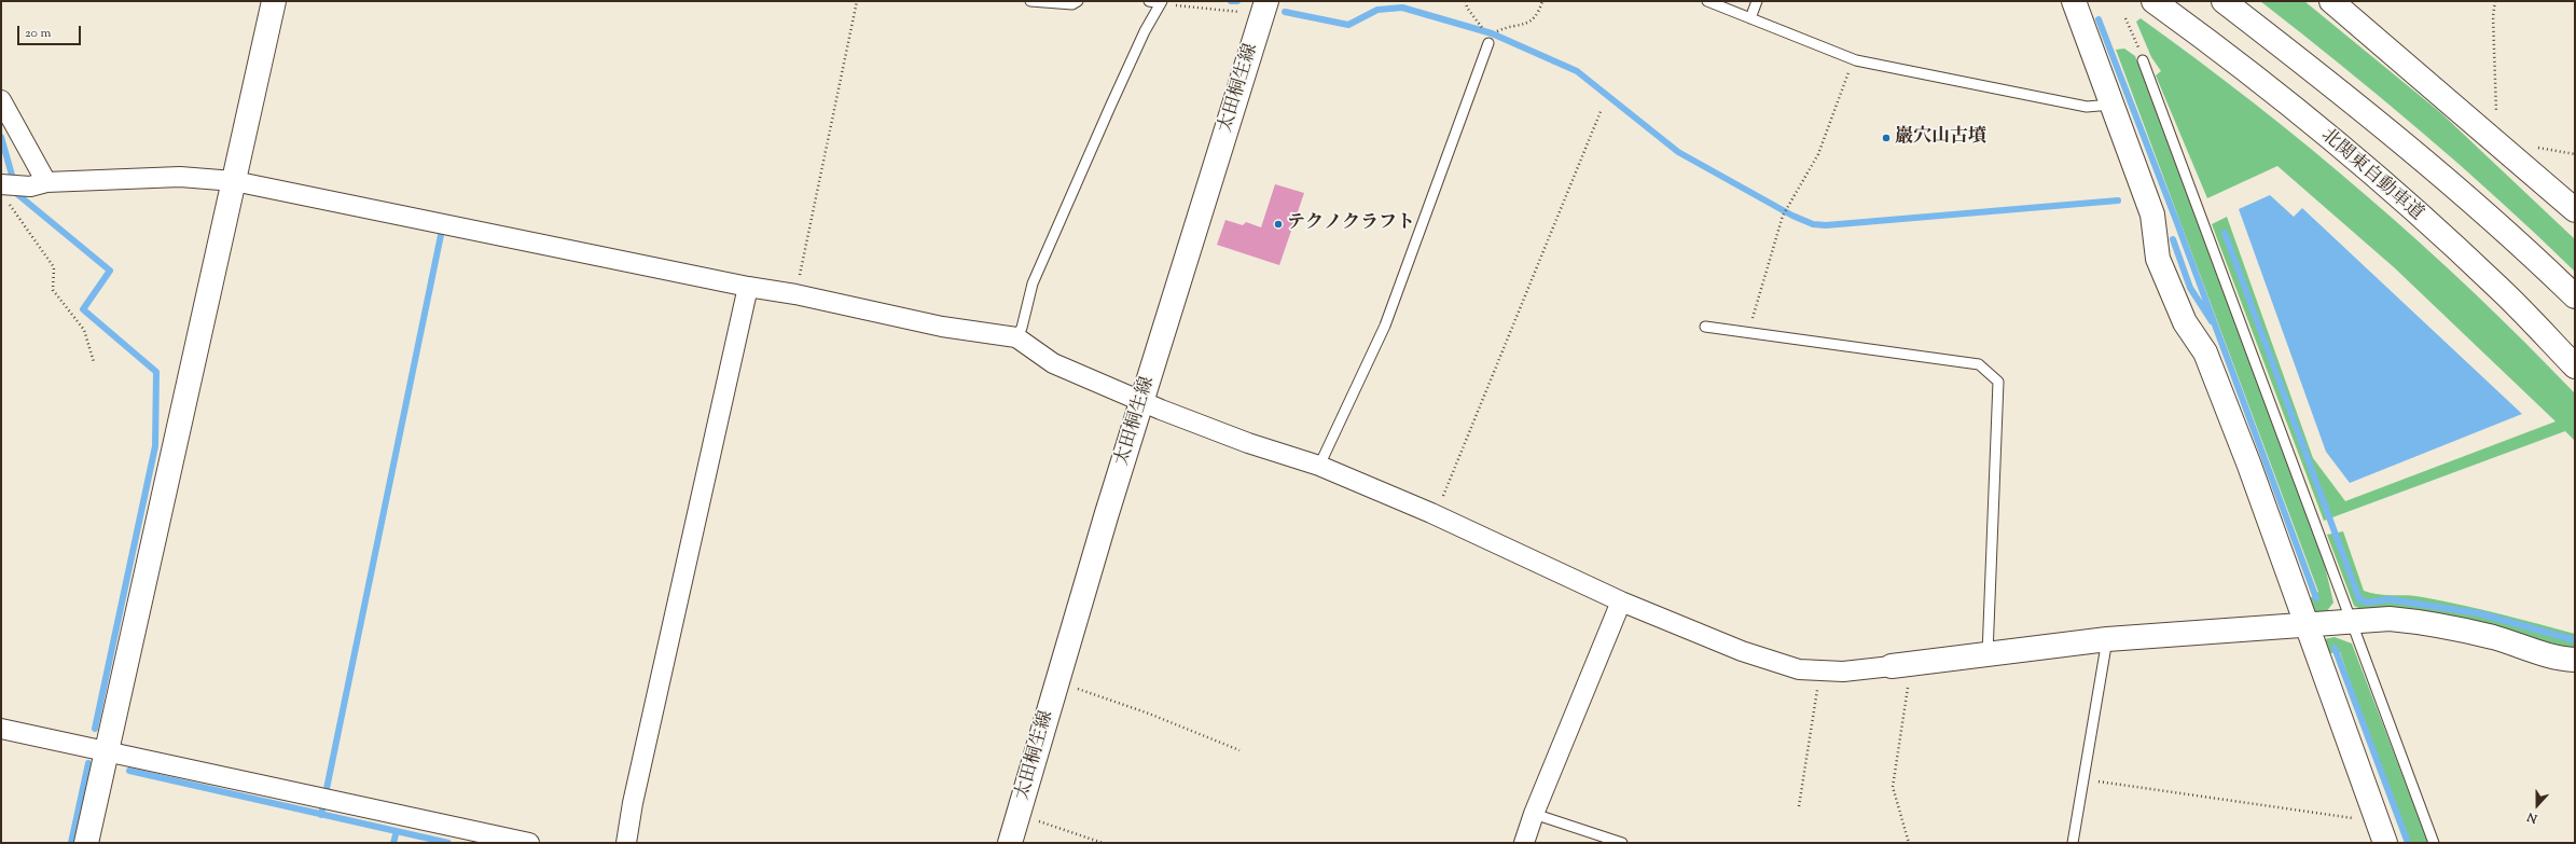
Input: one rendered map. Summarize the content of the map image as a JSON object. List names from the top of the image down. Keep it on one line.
{"streets":{"main road":["太田桐生線","北関東自動車道"]},"places":["巖穴山古墳","テクノクラフト"],"scale_bar":"20 m","north":"bottom"}
